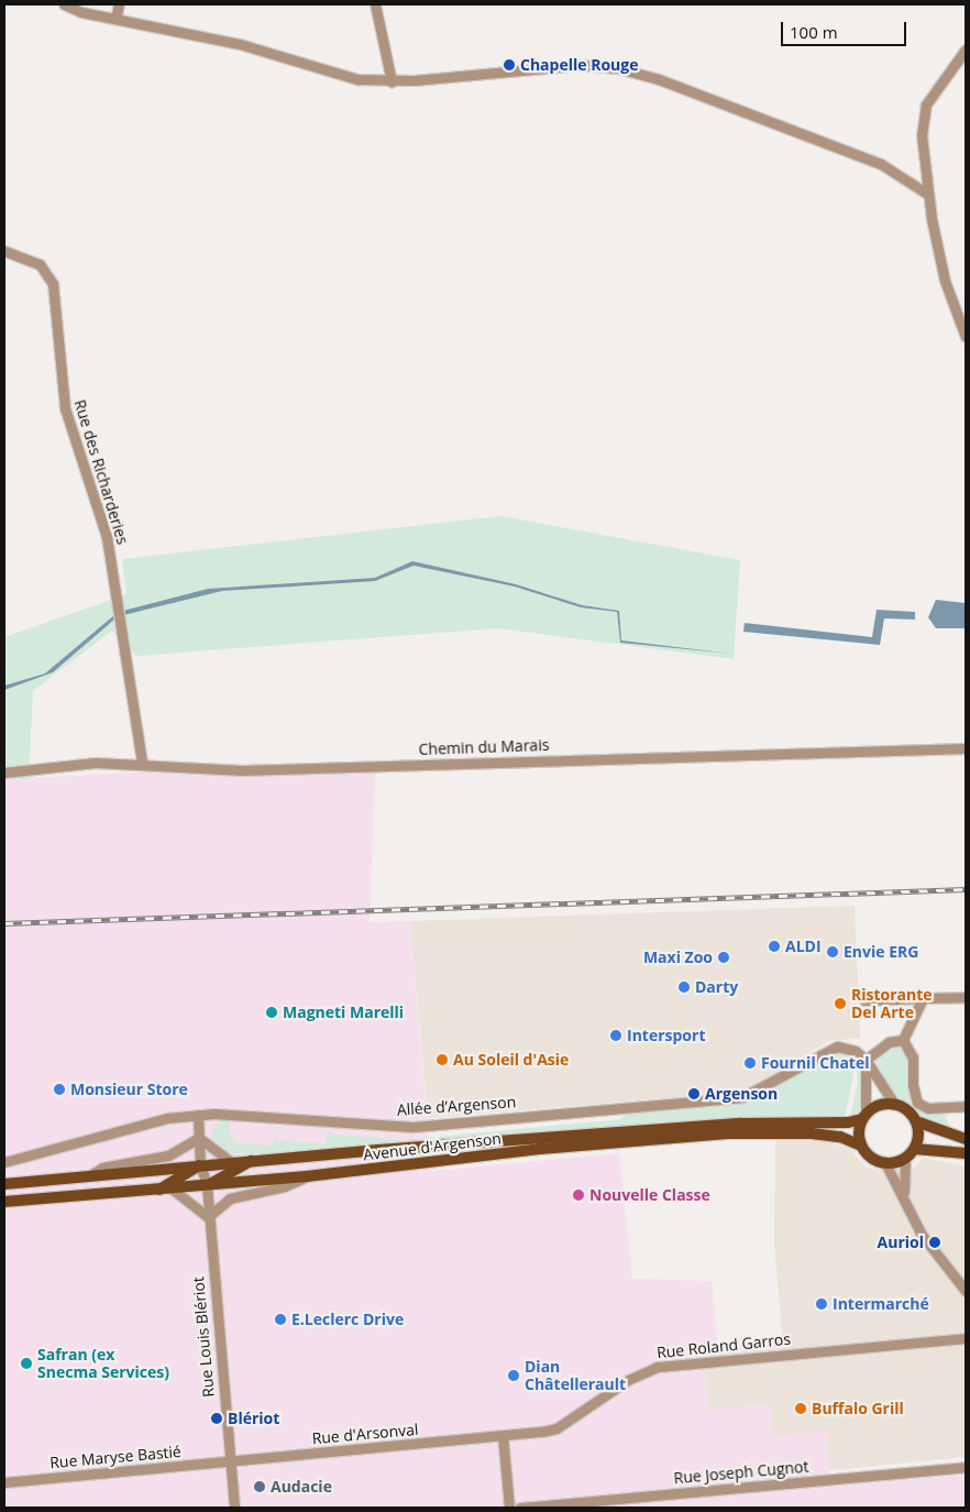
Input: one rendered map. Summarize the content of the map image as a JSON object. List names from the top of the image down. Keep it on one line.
{"streets":{"main road":["Avenue d'Argenson"],"street":["Rue des Richarderies","Chemin du Marais","Allée d’Argenson","Rue Louis Blériot","Rue Roland Garros","Rue d'Arsonval","Rue Maryse Bastié","Rue Joseph Cugnot"]},"crossings":[["Rue des Richarderies","Chemin du Marais"],["Allée d’Argenson","Rue Louis Blériot"],["Avenue d'Argenson","Rue Louis Blériot"],["Rue Louis Blériot","Rue d'Arsonval"],["Rue Louis Blériot","Rue Maryse Bastié"],["Rue Roland Garros","Rue d'Arsonval"],["Rue d'Arsonval","Rue Maryse Bastié"]],"places":["Chapelle Rouge","ALDI","Envie ERG","Maxi Zoo","Darty","Ristorante Del Arte","Magneti Marelli","Intersport","Au Soleil d'Asie","Fournil Chatel","Monsieur Store","Argenson","Nouvelle Classe","Auriol","Intermarché","E.Leclerc Drive","Safran (ex Snecma Services)","Dian Châtellerault","Buffalo Grill","Blériot","Audacie"],"scale_bar":"100 m"}
